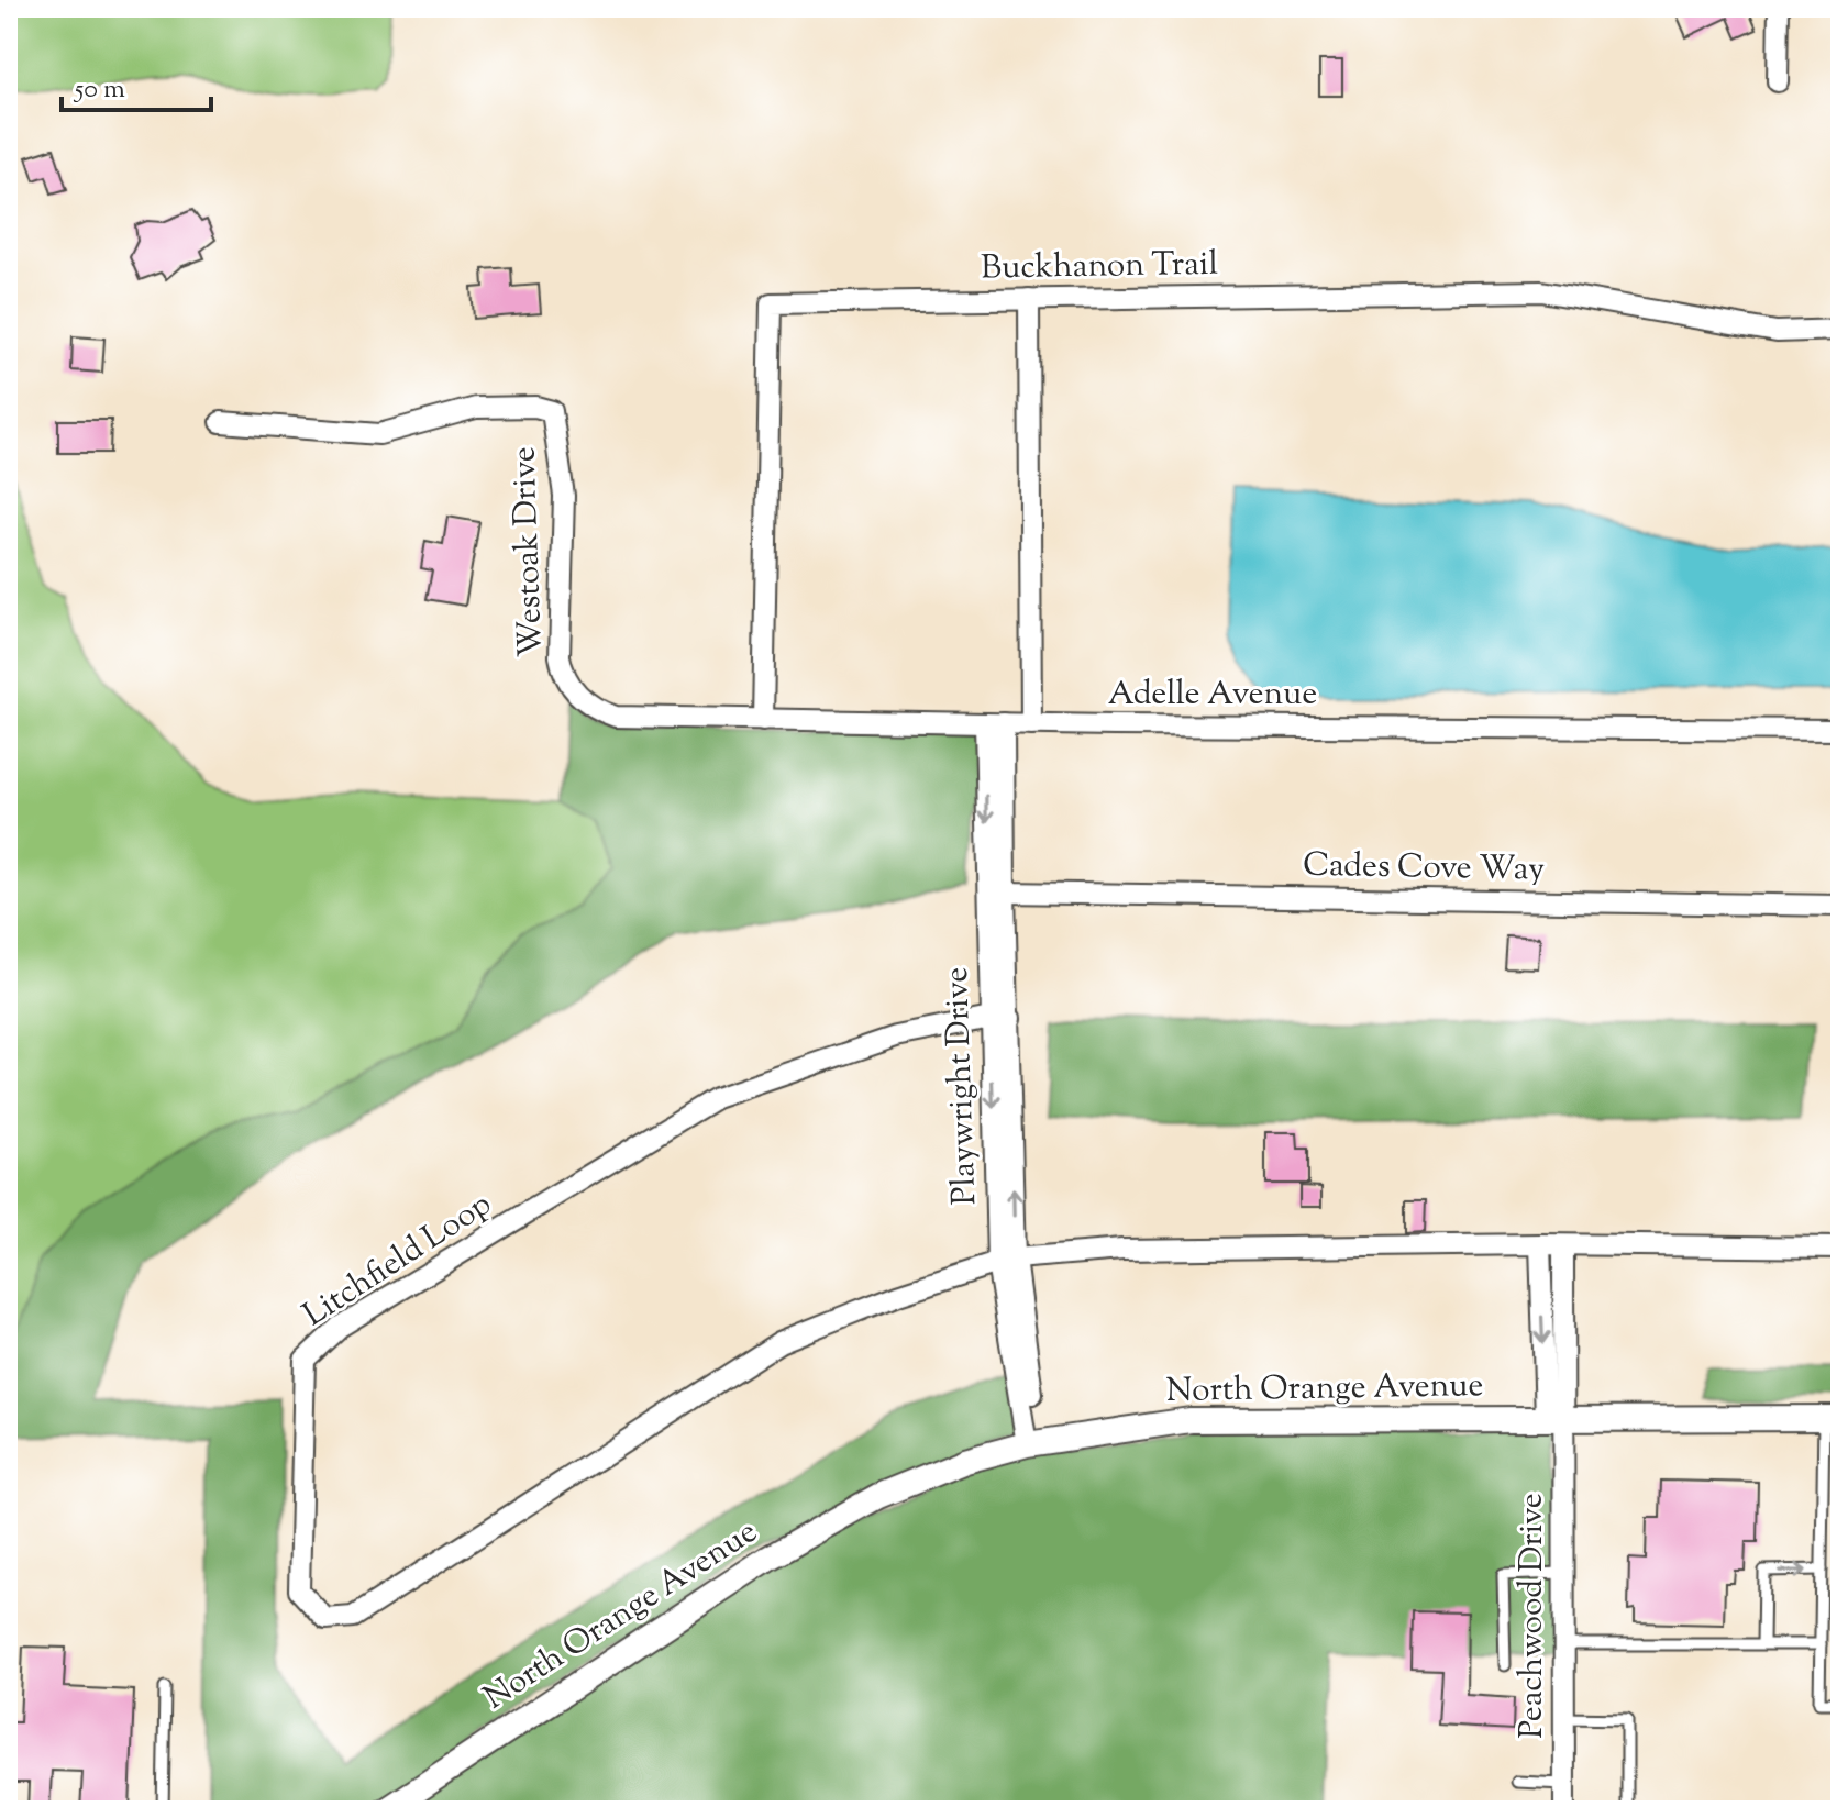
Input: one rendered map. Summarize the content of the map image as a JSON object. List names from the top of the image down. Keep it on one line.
{"streets":{"street":["Buckhanon Trail","Westoak Drive","Adelle Avenue","Cades Cove Way","Playwright Drive","Litchfield Loop","North Orange Avenue","Peachwood Drive"]},"crossings":[["Buckhanon Trail","Adelle Avenue"],["Westoak Drive","Adelle Avenue"],["Adelle Avenue","Playwright Drive"],["Cades Cove Way","Playwright Drive"],["Playwright Drive","Litchfield Loop"],["Playwright Drive","North Orange Avenue"],["North Orange Avenue","Peachwood Drive"]],"scale_bar":"50 m"}
